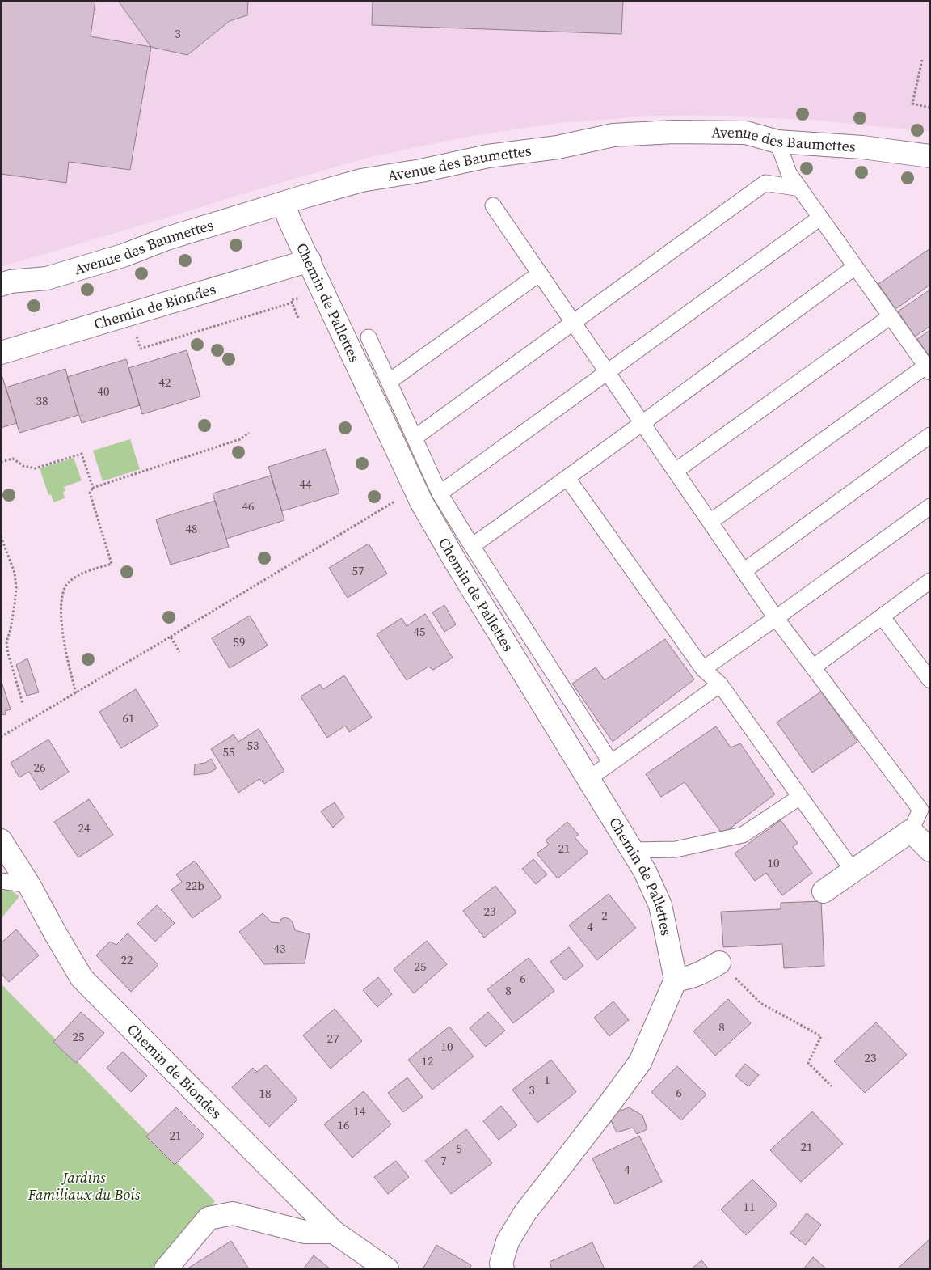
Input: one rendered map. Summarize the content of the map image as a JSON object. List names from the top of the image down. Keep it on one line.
{"streets":{"street":["Avenue des Baumettes","Chemin de Pallettes","Chemin de Biondes"]},"crossings":[["Avenue des Baumettes","Chemin de Pallettes"],["Chemin de Pallettes","Chemin de Biondes"]],"parks":["Jardins Familiaux du Bois"],"house_numbers":["3","42","40","38","44","46","48","57","45","59","61","53","55","26","24","21","10","22b","23","2","4","43","22","25","6","8","8","25","27","10","23","12","1","3","6","18","14","16","21","21","5","7","4","11"]}
